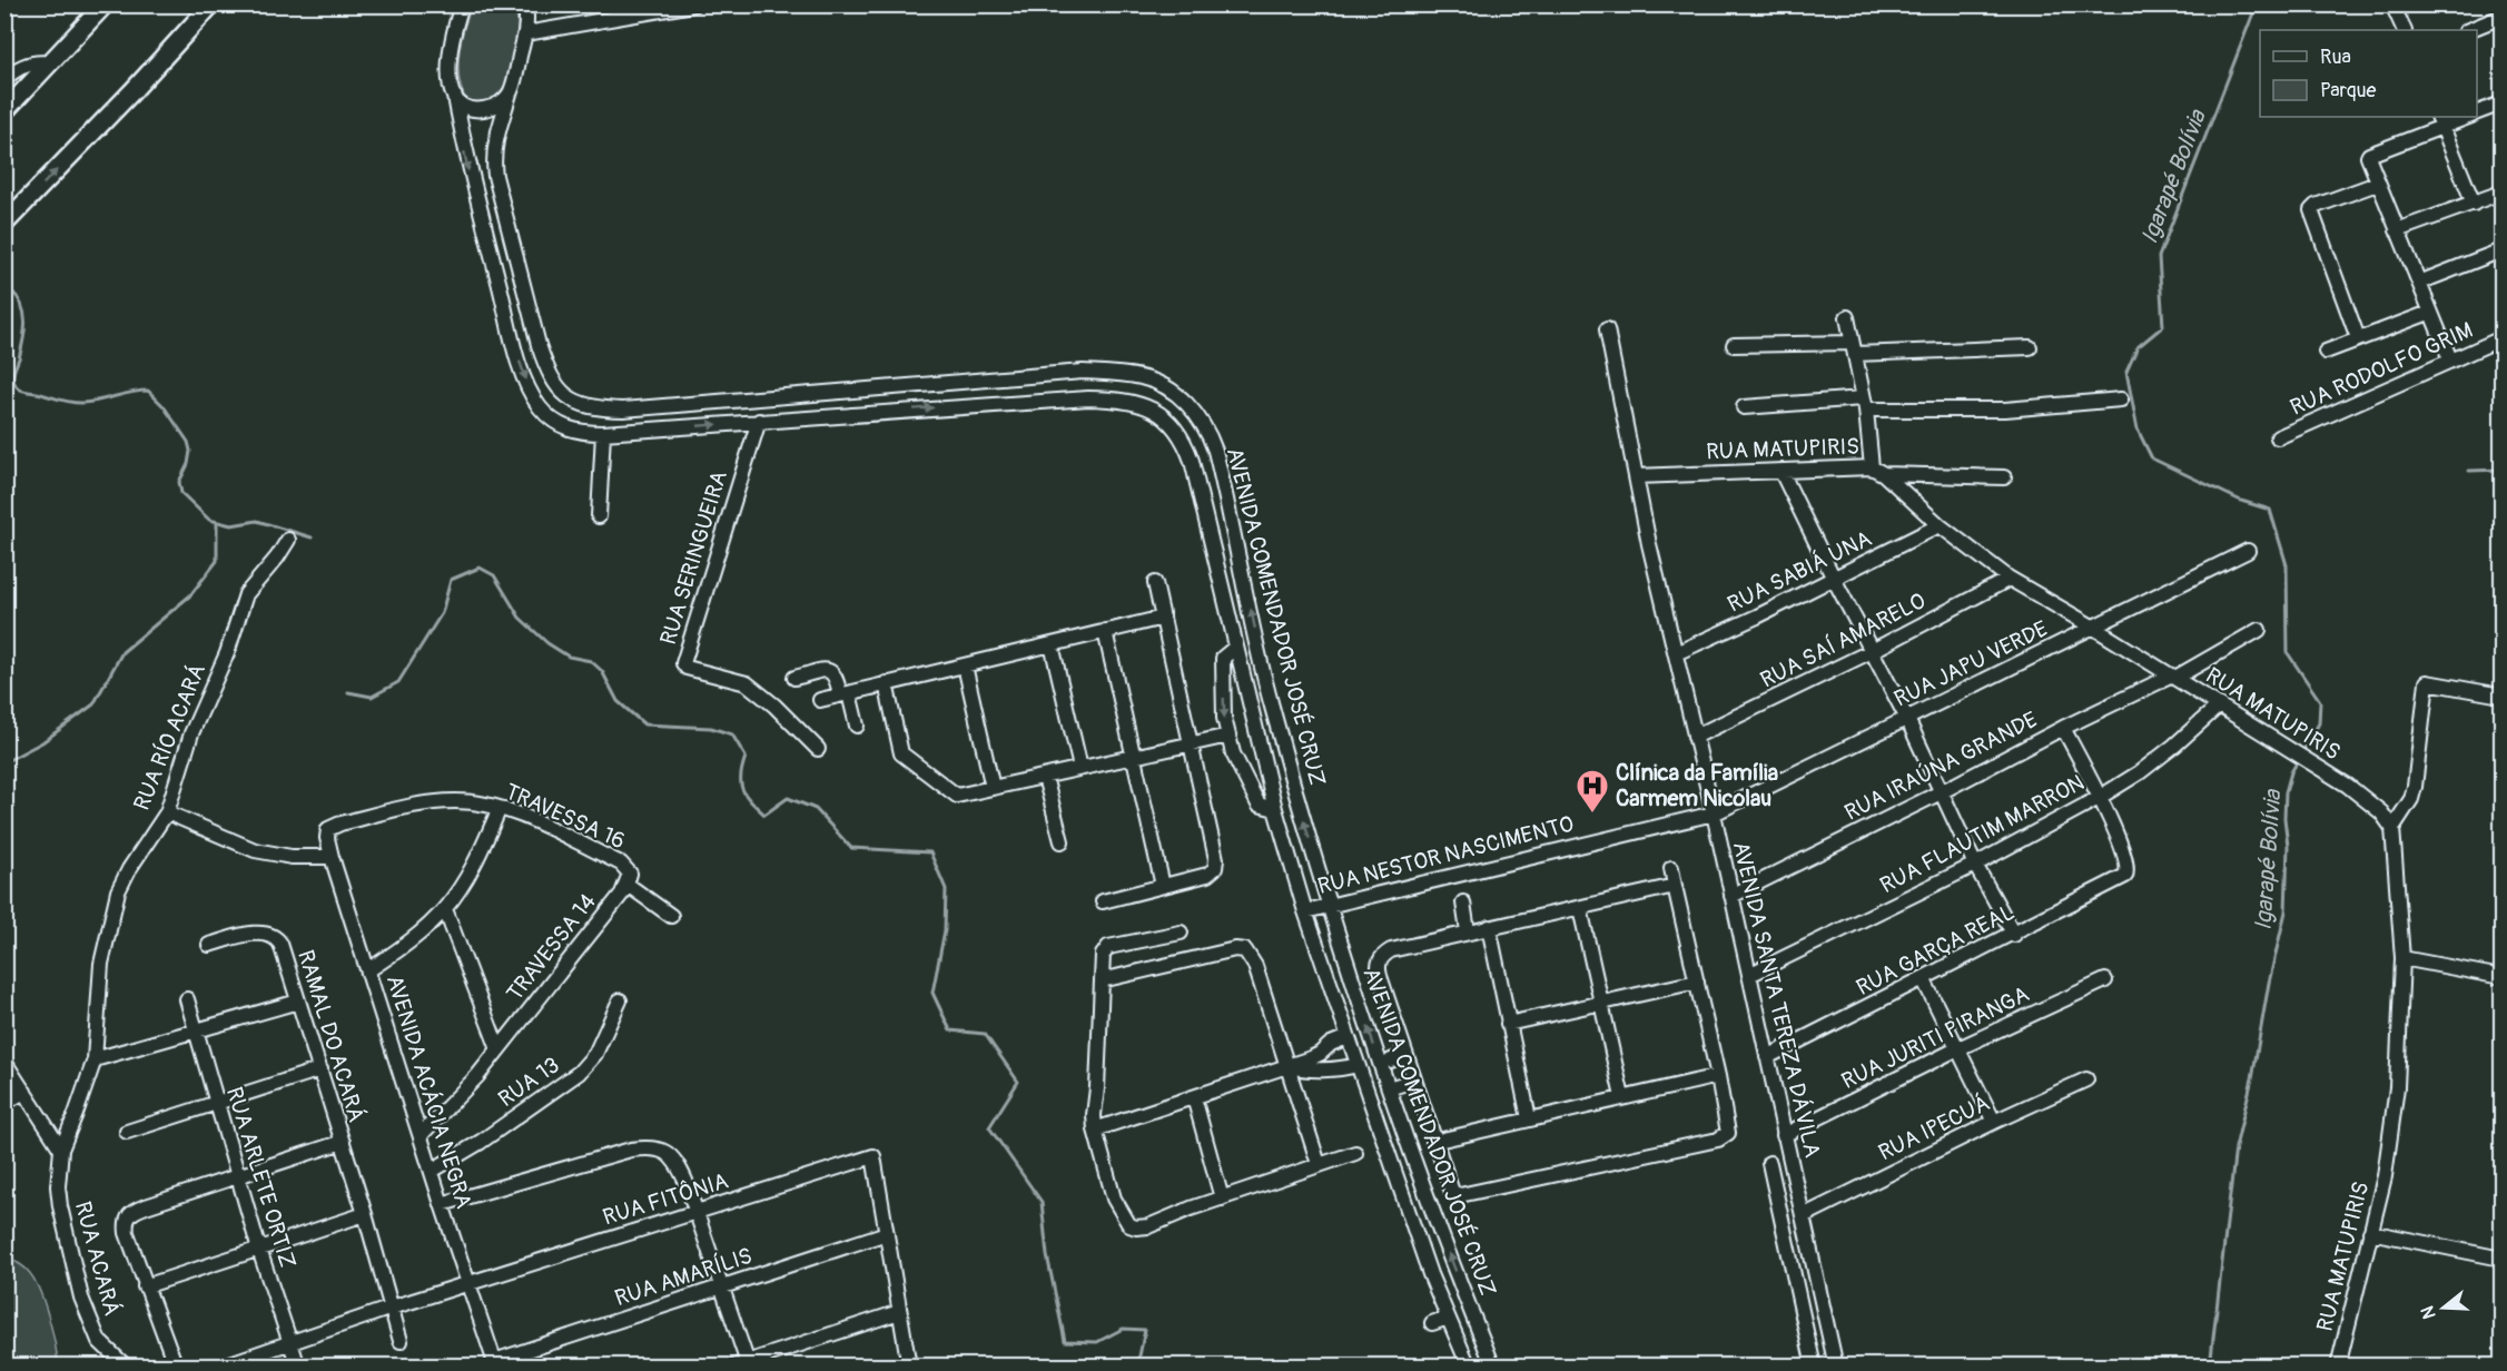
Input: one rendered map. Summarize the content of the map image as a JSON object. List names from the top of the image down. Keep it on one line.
{"streets":{"street":["RUA RODOLFO GRIM","RUA MATUPIRIS","RUA SERINGUEIRA","RUA SABIÁ UNA","AVENIDA COMENDADOR JOSÉ CRUZ","RUA SAÍ AMARELO","RUA JAPU VERDE","RUA RÍO ACARÁ","RUA IRAÚNA GRANDE","TRAVESSA 16","RUA FLAUTIM MARRON","RUA NESTOR NASCIMENTO","TRAVESSA 14","RUA GARÇA REAL","AVENIDA SANTA TEREZA DÁVILA","RAMAL DO ACARÁ","RUA JURITI PIRANGA","RUA 13","AVENIDA ACÁCIA NEGRA","RUA IPECUÁ","RUA ARLETE ORTIZ","RUA FITÔNIA","RUA ACARÁ","RUA AMARÍLIS"]},"crossings":[["RUA MATUPIRIS","RUA SABIÁ UNA"],["RUA MATUPIRIS","RUA SAÍ AMARELO"],["RUA MATUPIRIS","RUA JAPU VERDE"],["RUA MATUPIRIS","RUA IRAÚNA GRANDE"],["RUA MATUPIRIS","RUA FLAUTIM MARRON"],["RUA MATUPIRIS","AVENIDA SANTA TEREZA DÁVILA"],["RUA SERINGUEIRA","AVENIDA COMENDADOR JOSÉ CRUZ"],["RUA SABIÁ UNA","AVENIDA SANTA TEREZA DÁVILA"],["AVENIDA COMENDADOR JOSÉ CRUZ","RUA NESTOR NASCIMENTO"],["RUA SAÍ AMARELO","AVENIDA SANTA TEREZA DÁVILA"],["RUA JAPU VERDE","RUA NESTOR NASCIMENTO"],["RUA JAPU VERDE","AVENIDA SANTA TEREZA DÁVILA"],["RUA RÍO ACARÁ","RUA ACARÁ"],["RUA IRAÚNA GRANDE","AVENIDA SANTA TEREZA DÁVILA"],["TRAVESSA 16","TRAVESSA 14"],["TRAVESSA 16","AVENIDA ACÁCIA NEGRA"],["RUA FLAUTIM MARRON","RUA GARÇA REAL"],["RUA FLAUTIM MARRON","AVENIDA SANTA TEREZA DÁVILA"],["RUA NESTOR NASCIMENTO","AVENIDA SANTA TEREZA DÁVILA"],["TRAVESSA 14","AVENIDA ACÁCIA NEGRA"],["RUA GARÇA REAL","AVENIDA SANTA TEREZA DÁVILA"],["AVENIDA SANTA TEREZA DÁVILA","RUA JURITI PIRANGA"],["AVENIDA SANTA TEREZA DÁVILA","RUA IPECUÁ"],["RAMAL DO ACARÁ","RUA FITÔNIA"],["RUA 13","AVENIDA ACÁCIA NEGRA"],["AVENIDA ACÁCIA NEGRA","RUA FITÔNIA"],["AVENIDA ACÁCIA NEGRA","RUA AMARÍLIS"],["RUA ARLETE ORTIZ","RUA FITÔNIA"],["RUA FITÔNIA","RUA AMARÍLIS"]],"water":["Igarapé Bolívia"],"places":{"hospital":["Clínica da Família Carmem Nicolau"]},"legend":["Rua","Parque"],"north":"left"}
